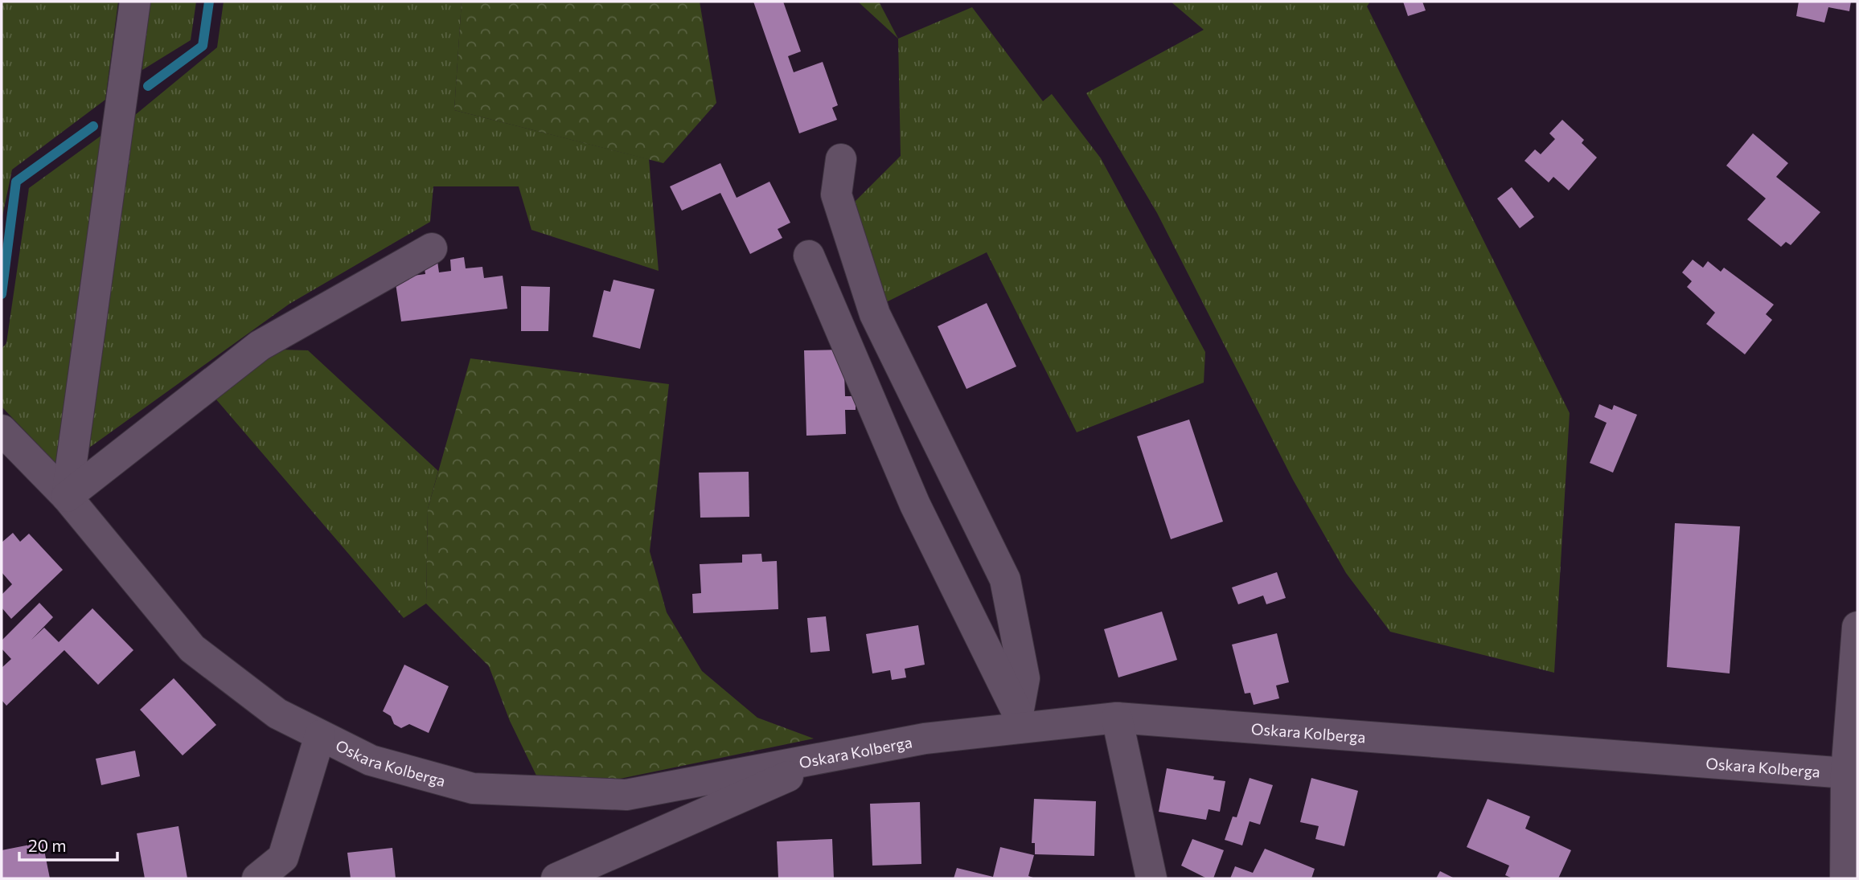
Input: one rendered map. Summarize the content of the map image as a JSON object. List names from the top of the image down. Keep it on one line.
{"streets":{"street":["Oskara Kolberga"]},"scale_bar":"20 m"}
